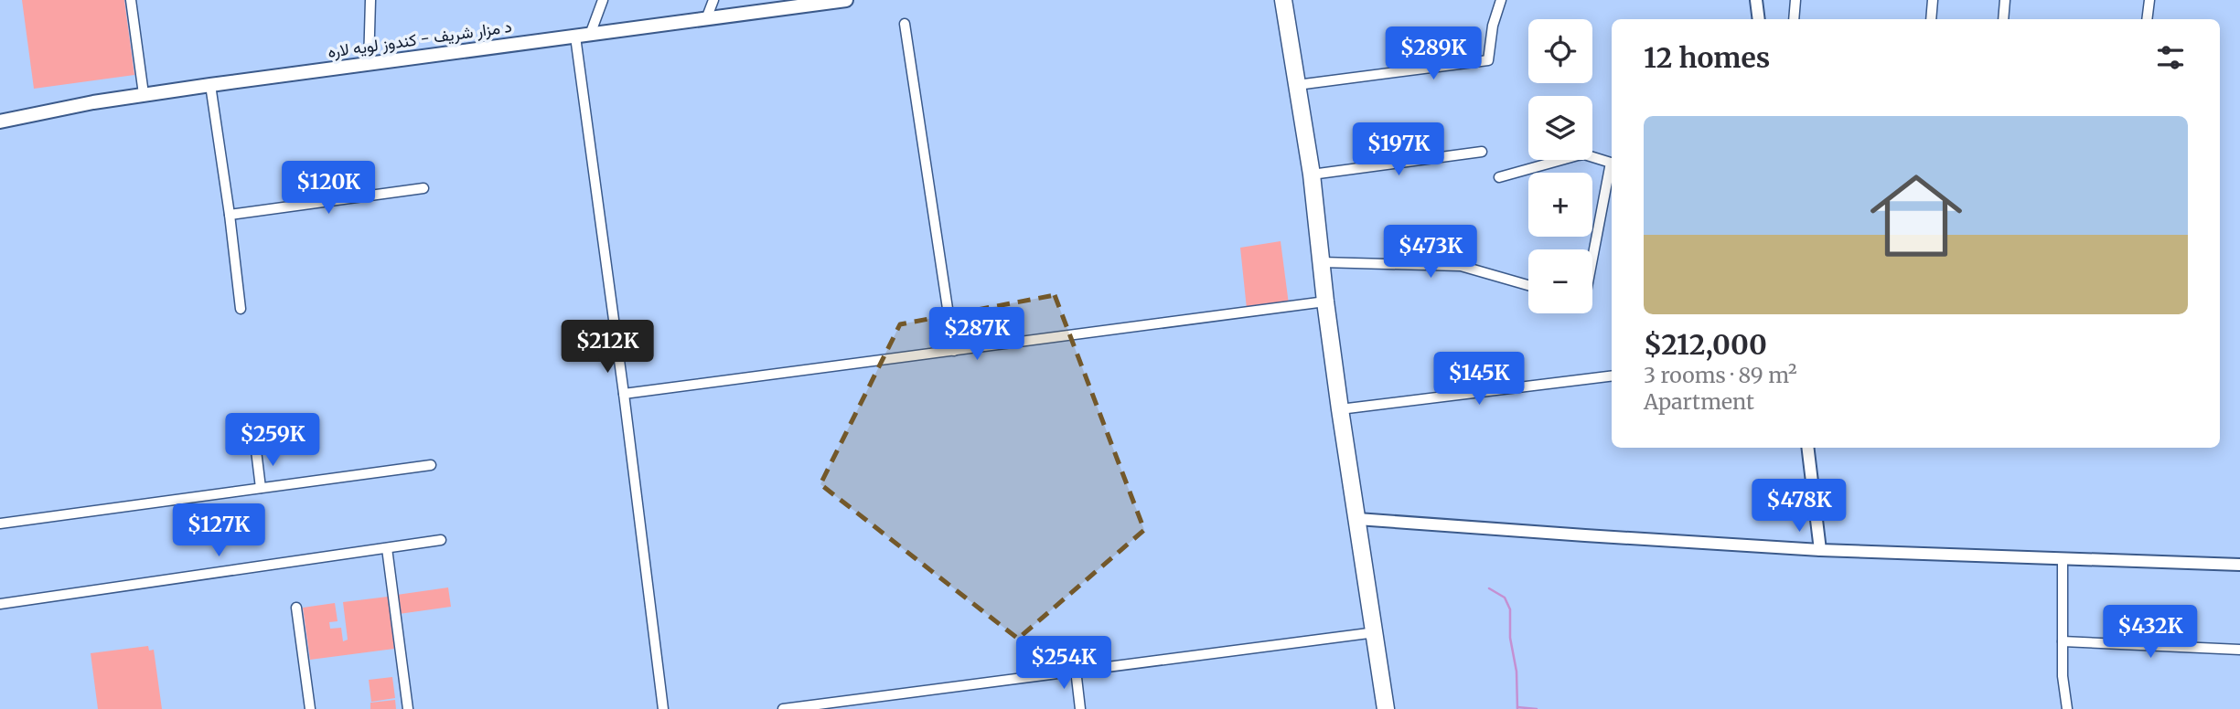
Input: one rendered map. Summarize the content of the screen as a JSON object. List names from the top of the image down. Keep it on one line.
{"streets":{"main road":["د مزار شریف - کندوز لویه لاره"]},"page":{"map_buttons":["+","−"],"heading":"12 homes","price":["$289K","$197K","$120K","$473K","$287K","$212K","$145K","$259K","$478K","$127K","$432K","$254K"],"list":[{"name":"$212,000","note":"3 rooms · 89 m² · Apartment"}]}}
